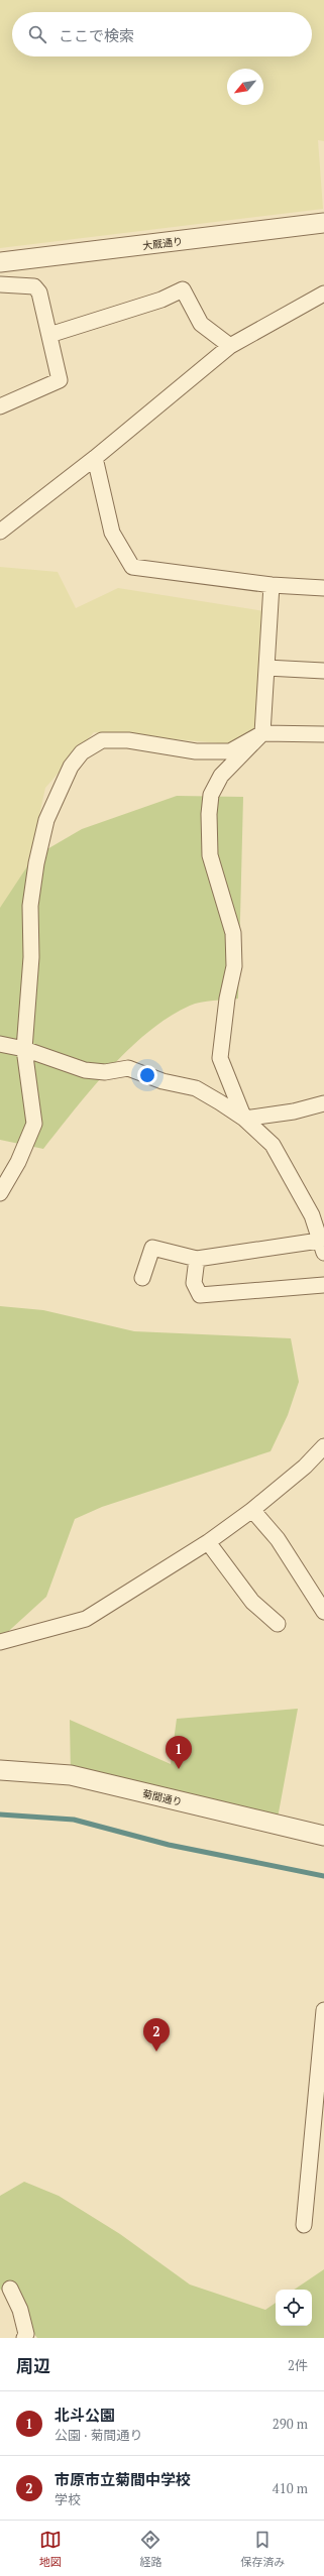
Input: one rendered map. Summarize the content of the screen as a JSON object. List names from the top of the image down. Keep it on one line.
{"streets":{"street":["大厩通り","菊間通り"]},"north":"bottom left","page":{"search":"ここで検索","pins":["1","2"],"heading":["周辺","2件"],"list":[{"mark":"1","name":"北斗公園","note":"公園 · 菊間通り","value":"290 m"},{"mark":"2","name":"市原市立菊間中学校","note":"学校","value":"410 m"}],"nav":["地図","経路","保存済み"]}}
